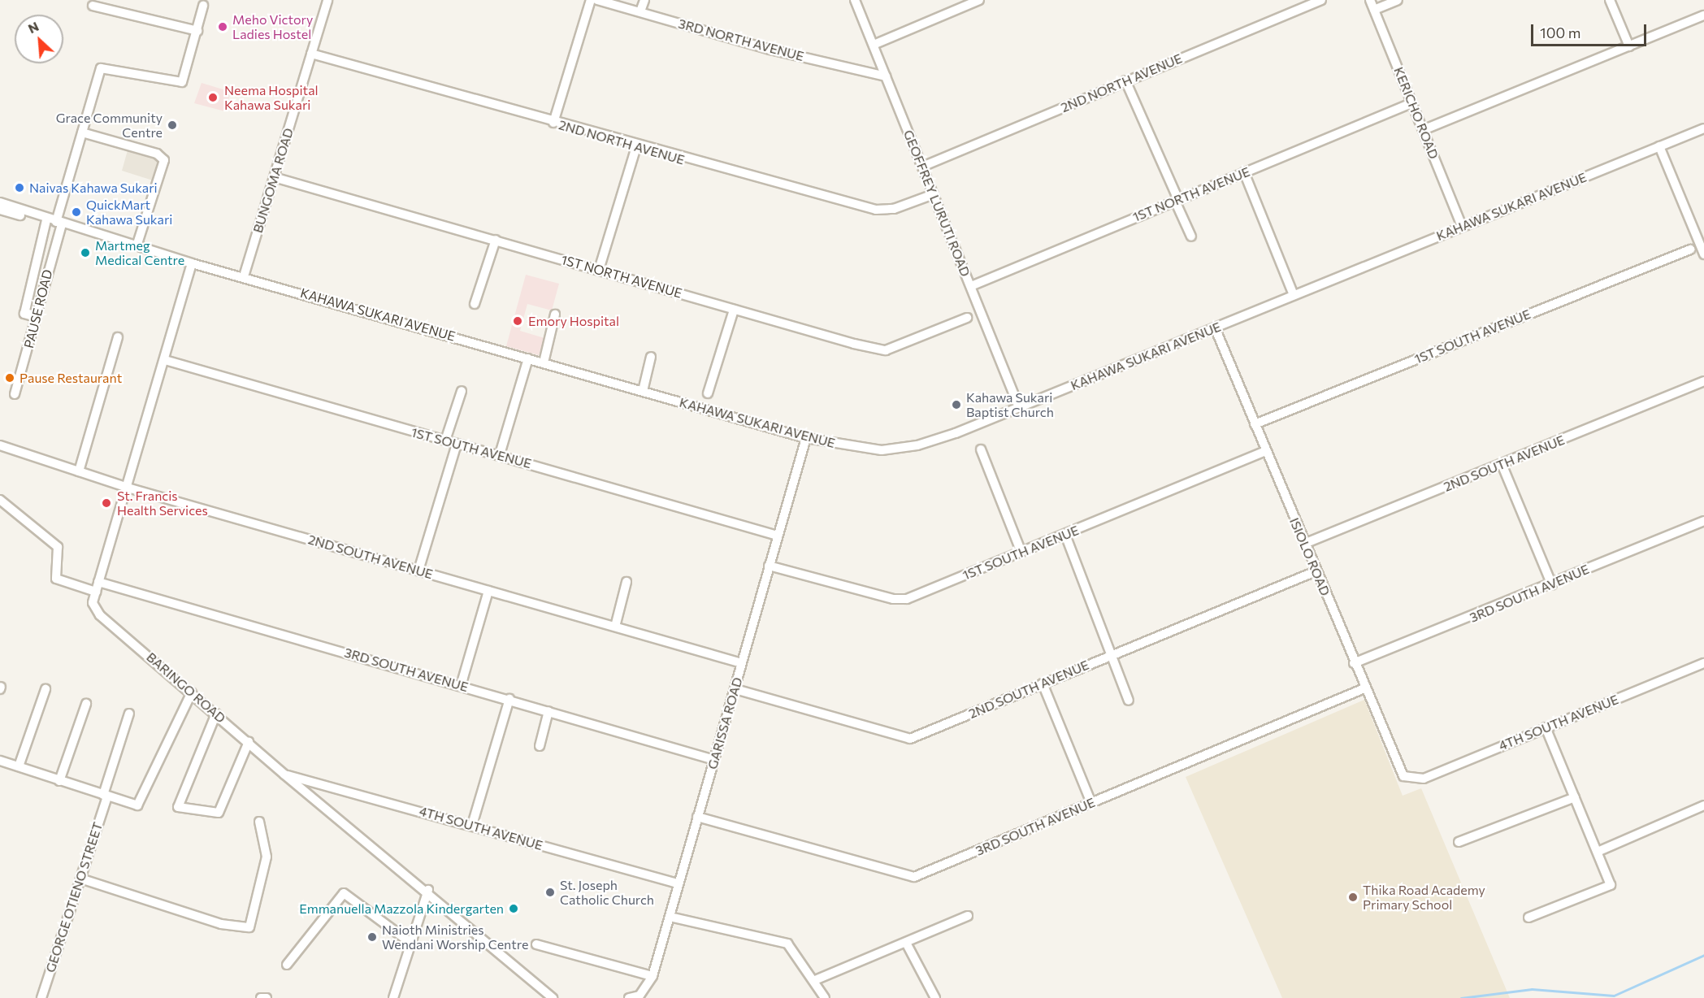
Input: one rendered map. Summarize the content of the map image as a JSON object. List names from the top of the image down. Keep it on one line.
{"streets":{"street":["3RD NORTH AVENUE","2ND NORTH AVENUE","KERICHO ROAD","BUNGOMA ROAD","1ST NORTH AVENUE","GEOFFREY LURUTI ROAD","KAHAWA SUKARI AVENUE","PAUSE ROAD","1ST SOUTH AVENUE","2ND SOUTH AVENUE","ISIOLO ROAD","3RD SOUTH AVENUE","BARINGO ROAD","4TH SOUTH AVENUE","GARISSA ROAD","GEORGE OTIENO STREET"]},"crossings":[["3RD NORTH AVENUE","GEOFFREY LURUTI ROAD"],["2ND NORTH AVENUE","BUNGOMA ROAD"],["2ND NORTH AVENUE","GEOFFREY LURUTI ROAD"],["KERICHO ROAD","1ST NORTH AVENUE"],["KERICHO ROAD","KAHAWA SUKARI AVENUE"],["BUNGOMA ROAD","1ST NORTH AVENUE"],["BUNGOMA ROAD","KAHAWA SUKARI AVENUE"],["1ST NORTH AVENUE","GEOFFREY LURUTI ROAD"],["GEOFFREY LURUTI ROAD","KAHAWA SUKARI AVENUE"],["KAHAWA SUKARI AVENUE","PAUSE ROAD"],["KAHAWA SUKARI AVENUE","ISIOLO ROAD"],["KAHAWA SUKARI AVENUE","BARINGO ROAD"],["KAHAWA SUKARI AVENUE","GARISSA ROAD"],["1ST SOUTH AVENUE","ISIOLO ROAD"],["1ST SOUTH AVENUE","BARINGO ROAD"],["1ST SOUTH AVENUE","GARISSA ROAD"],["2ND SOUTH AVENUE","ISIOLO ROAD"],["2ND SOUTH AVENUE","BARINGO ROAD"],["2ND SOUTH AVENUE","GARISSA ROAD"],["ISIOLO ROAD","3RD SOUTH AVENUE"],["ISIOLO ROAD","4TH SOUTH AVENUE"],["3RD SOUTH AVENUE","BARINGO ROAD"],["3RD SOUTH AVENUE","GARISSA ROAD"],["BARINGO ROAD","4TH SOUTH AVENUE"],["4TH SOUTH AVENUE","GARISSA ROAD"]],"places":["Meho Victory Ladies Hostel","Neema Hospital Kahawa Sukari","Grace Community Centre","Naivas Kahawa Sukari","QuickMart Kahawa Sukari","Martmeg Medical Centre","Emory Hospital","Pause Restaurant","Kahawa Sukari Baptist Church","St. Francis Health Services","St. Joseph Catholic Church","Thika Road Academy Primary School","Emmanuella Mazzola Kindergarten","Naioth Ministries Wendani Worship Centre"],"scale_bar":"100 m","north":"top left"}
